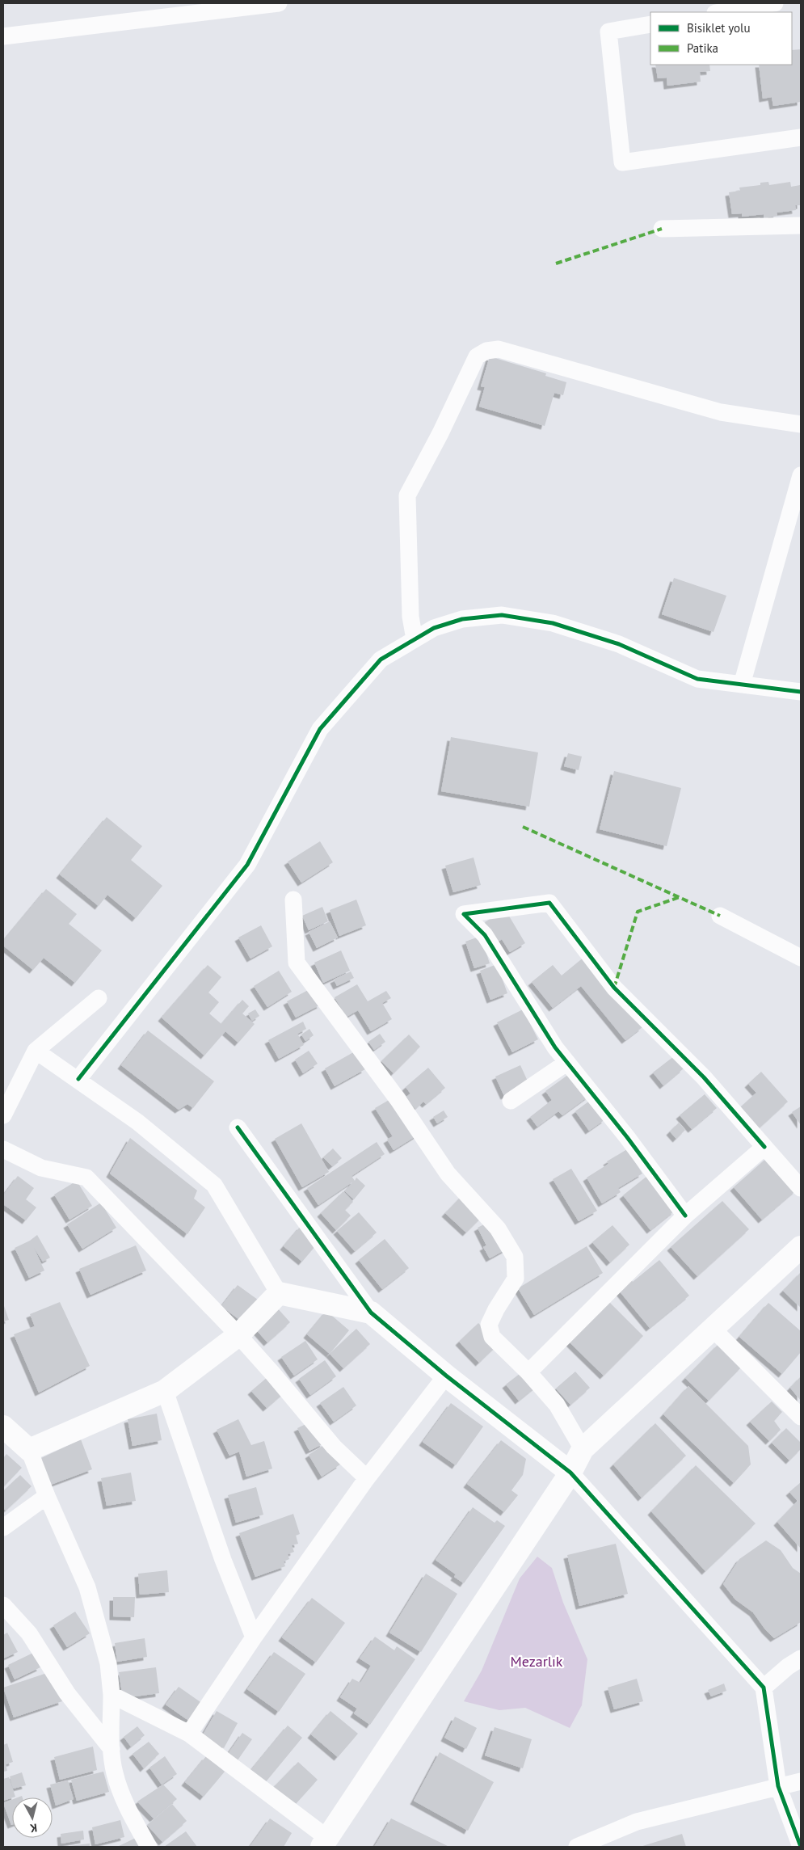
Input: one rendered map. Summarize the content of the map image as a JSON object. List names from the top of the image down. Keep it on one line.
{"parks":["Mezarlık"],"legend":["Bisiklet yolu","Patika"],"north":"bottom"}
